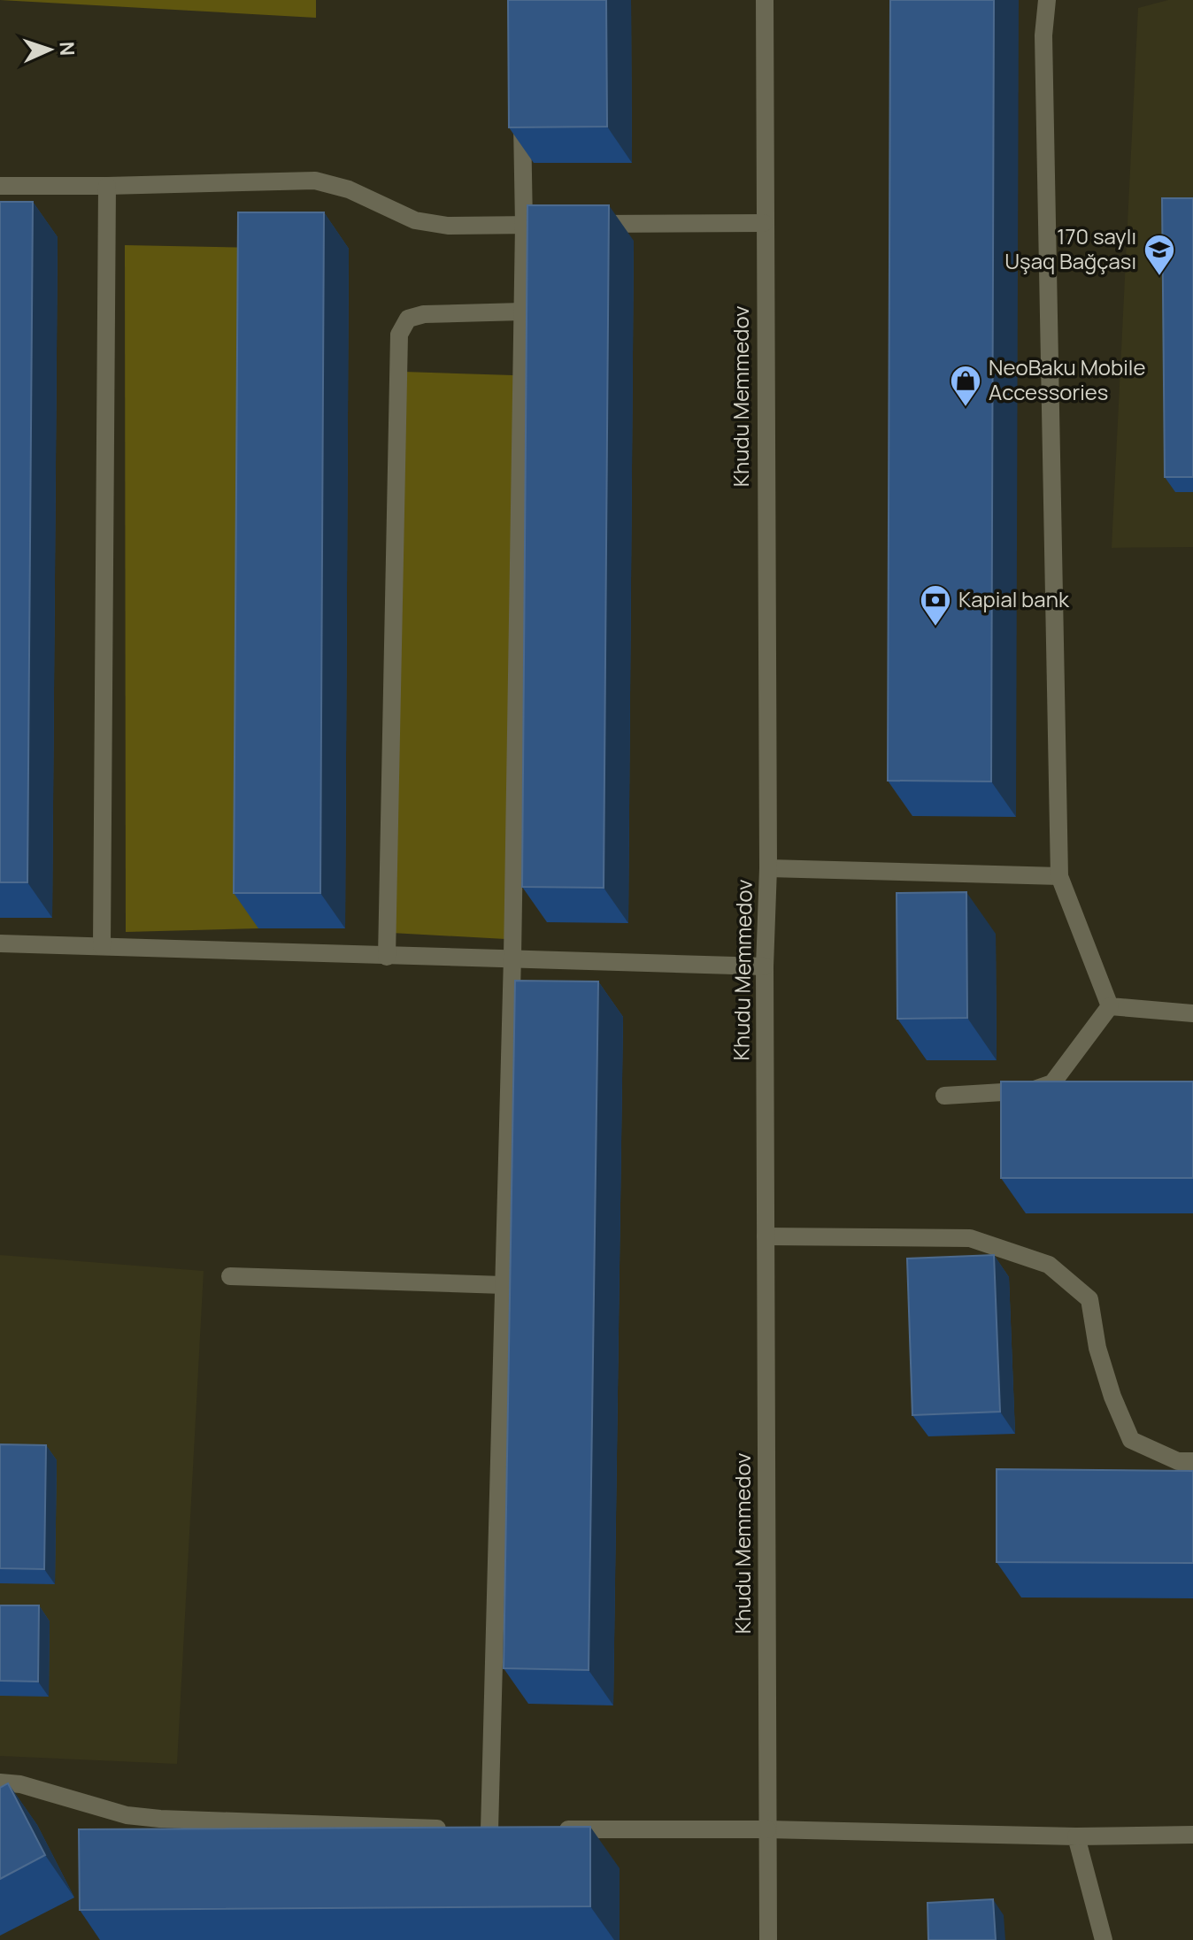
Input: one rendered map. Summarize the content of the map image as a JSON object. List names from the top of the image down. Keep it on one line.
{"streets":{"street":["Khudu Memmedov"]},"places":{"school or university":["170 saylı Uşaq Bağçası"],"shop":["NeoBaku Mobile Accessories"],"bank":["Kapial bank"]},"north":"right"}
